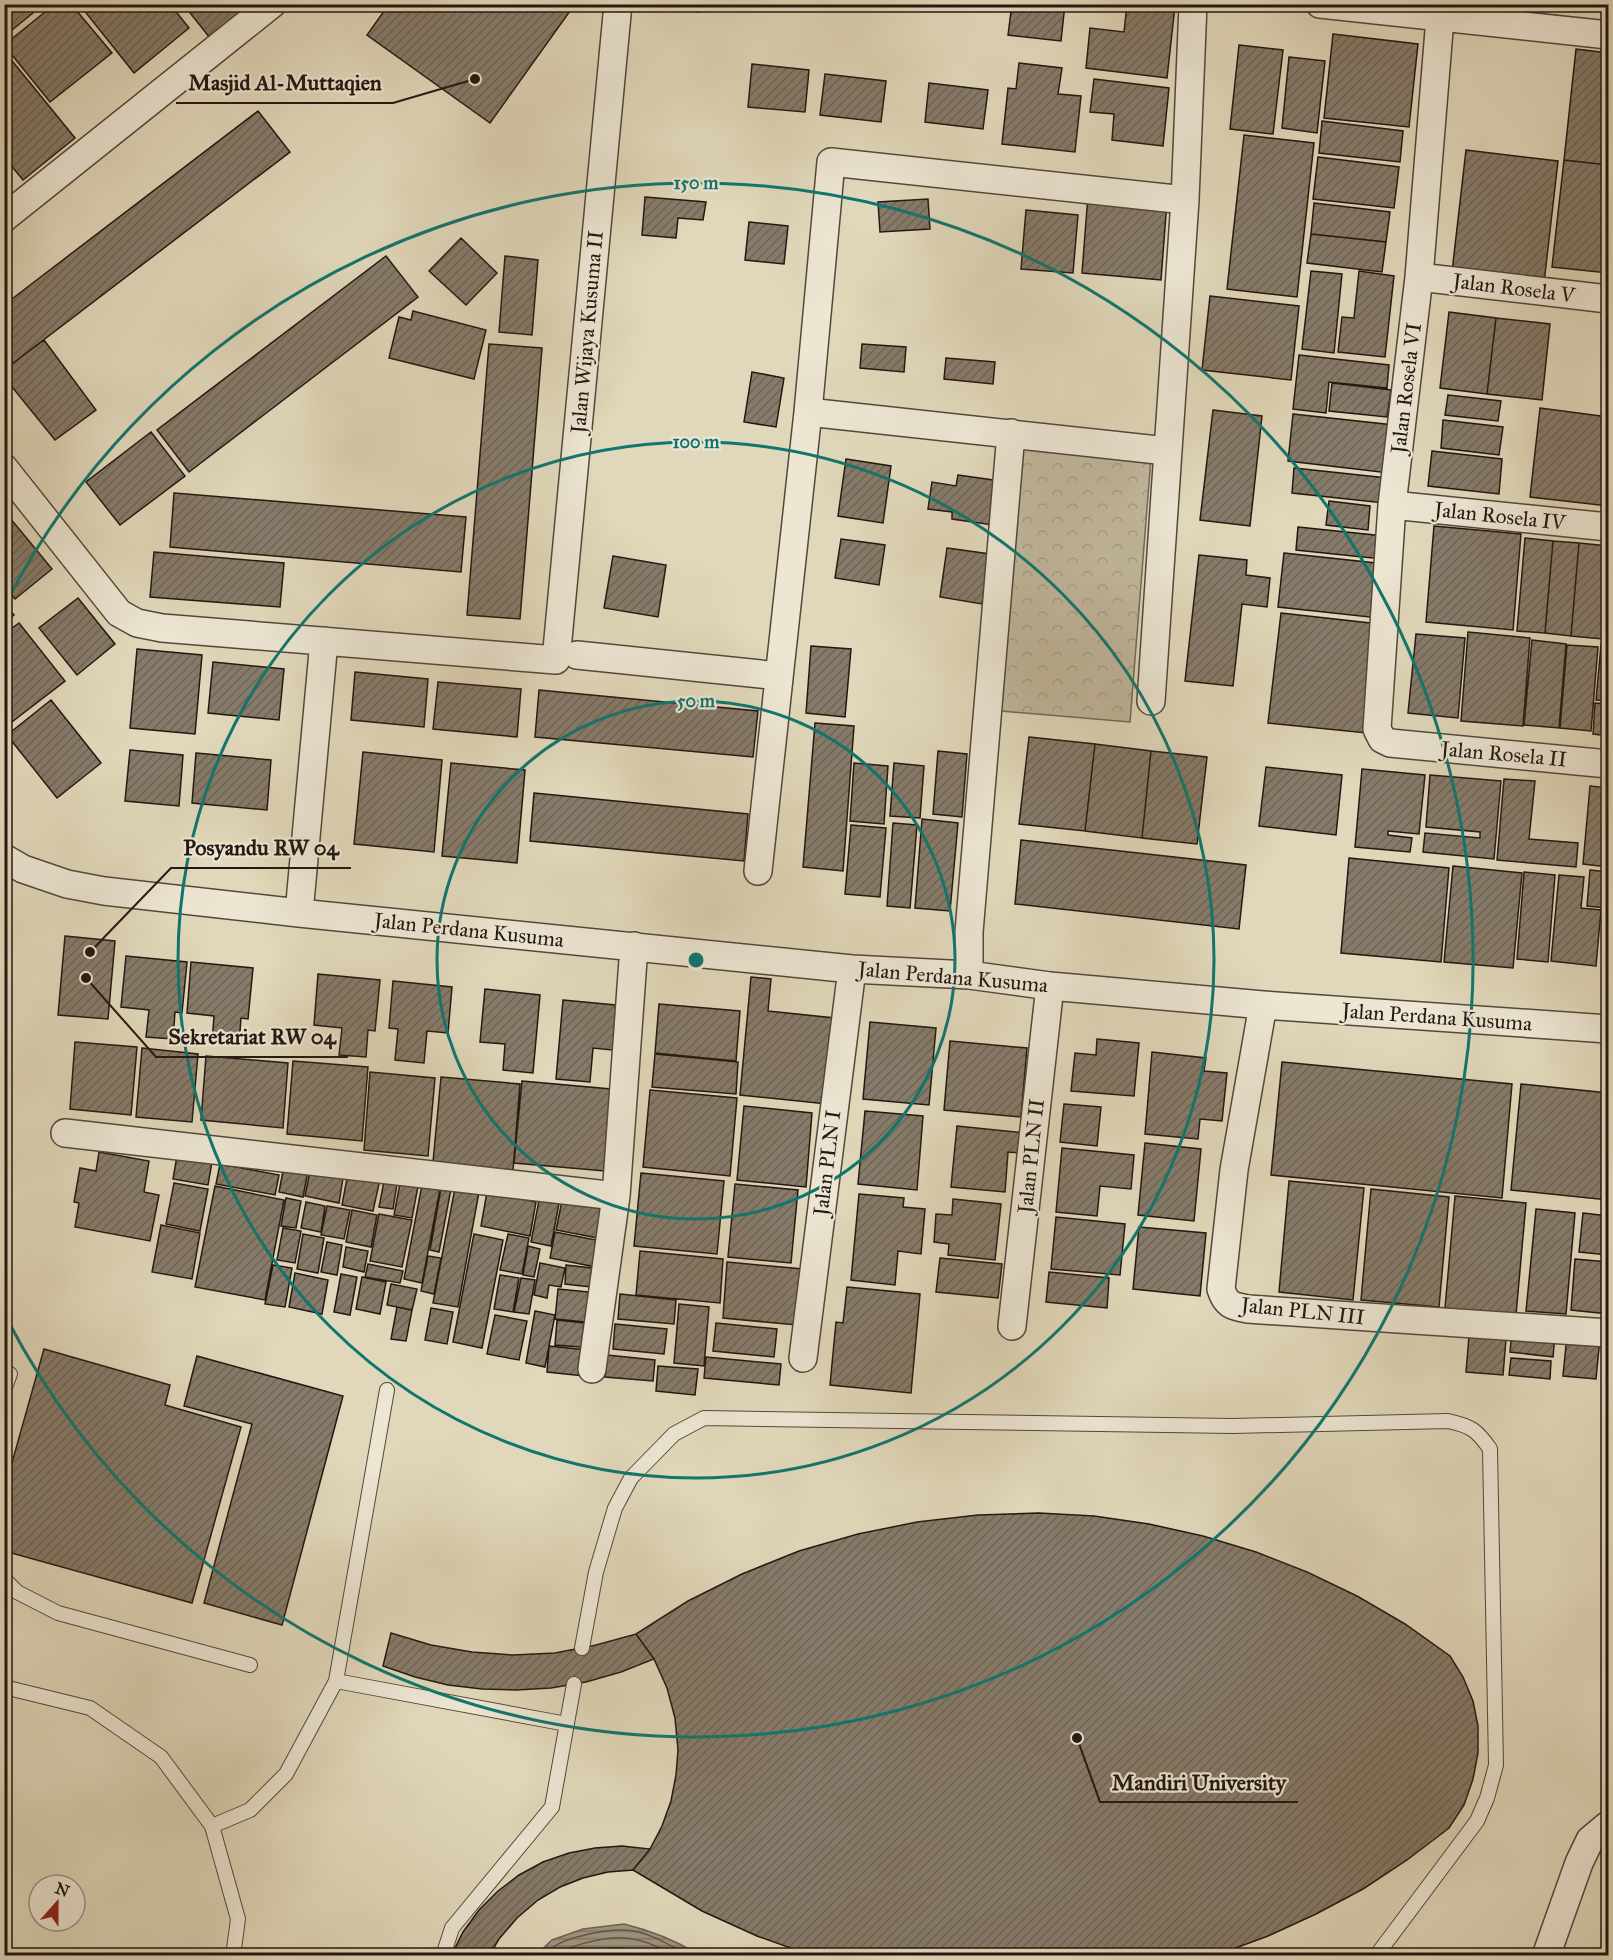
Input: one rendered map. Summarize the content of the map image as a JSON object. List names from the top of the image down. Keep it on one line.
{"streets":{"street":["Jalan Rosela V","Jalan Wijaya Kusuma II","Jalan Rosela VI","Jalan Rosela IV","Jalan Rosela II","Jalan Perdana Kusuma","Jalan PLN II","Jalan PLN I","Jalan PLN III"]},"crossings":[["Jalan Rosela V","Jalan Rosela VI"],["Jalan Rosela VI","Jalan Rosela IV"],["Jalan Rosela VI","Jalan Rosela II"],["Jalan Perdana Kusuma","Jalan PLN II"],["Jalan Perdana Kusuma","Jalan PLN I"],["Jalan Perdana Kusuma","Jalan PLN III"]],"places":["Masjid Al-Muttaqien","Posyandu RW 04","Sekretariat RW 04","Mandiri University"],"north":"top","rings":["150 m","100 m","50 m"]}
